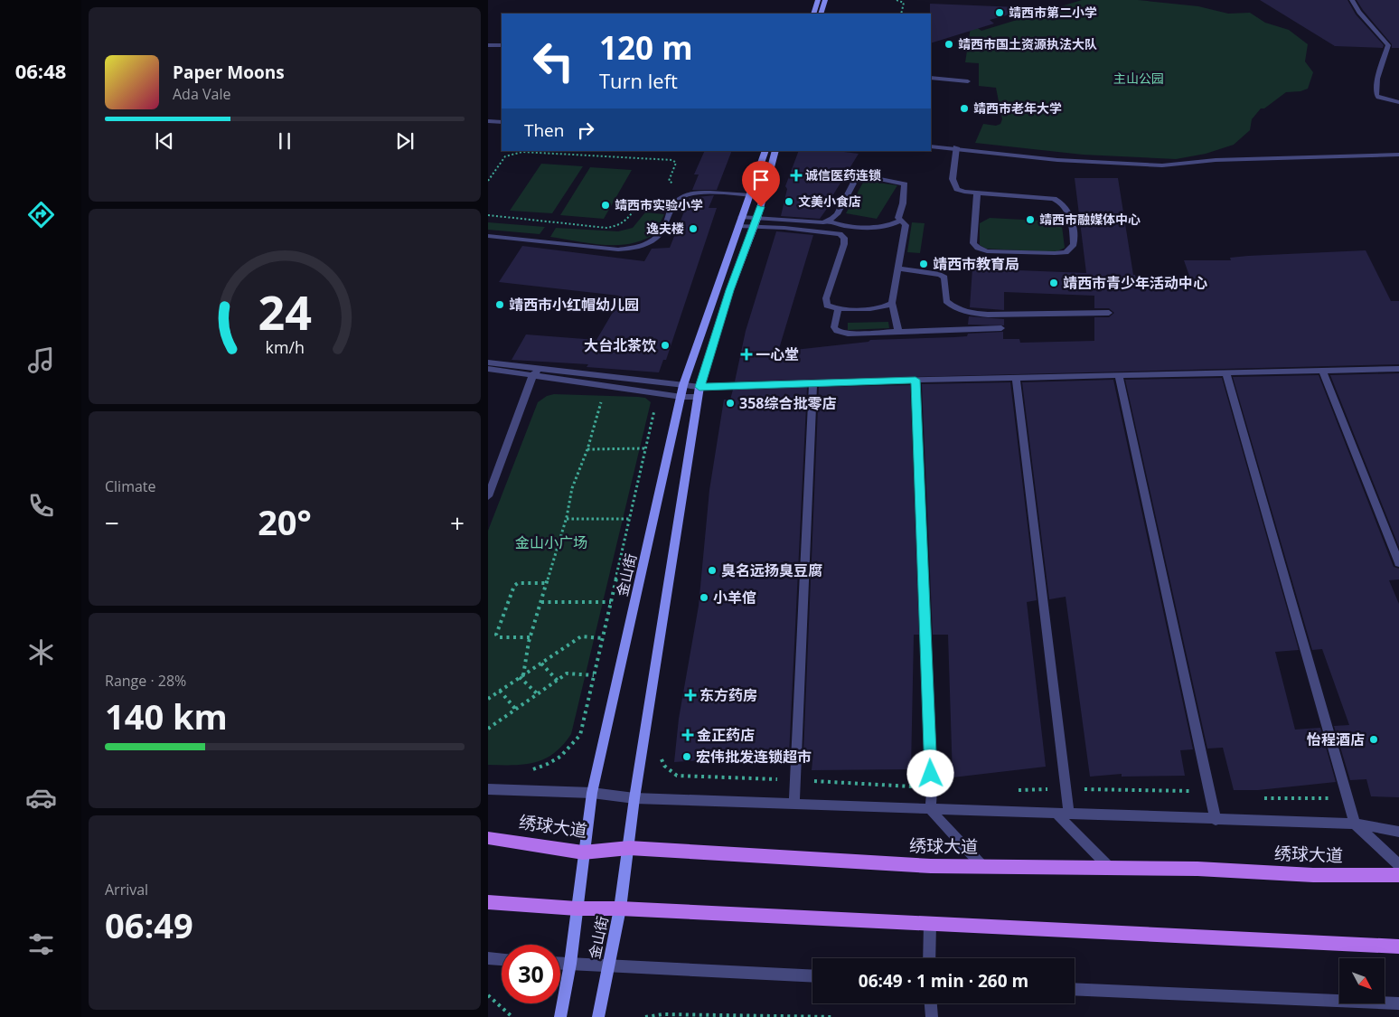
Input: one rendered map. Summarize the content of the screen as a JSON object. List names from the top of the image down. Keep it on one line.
{"streets":{"main road":["金山街","绣球大道"]},"crossings":[["金山街","绣球大道"]],"parks":["主山公园","金山小广场"],"places":{"other":["靖西市第二小学","靖西市国土资源执法大队","靖西市老年大学","文美小食店","靖西市实验小学","靖西市融媒体中心","逸夫楼","靖西市教育局","靖西市青少年活动中心","靖西市小红帽幼儿园","大台北茶饮","358综合批零店","臭名远扬臭豆腐","小羊倌","怡程酒店","宏伟批发连锁超市"],"health":["诚信医药连锁","一心堂","东方药房","金正药店"]},"north":"bottom right","page":{"tabs":"06:48","turn":["120 m","Turn left"],"song":["Paper Moons","Ada Vale"],"then":"Then","tile":["Climate",["Range · 28%","140 km"],["Arrival","06:49"]],"heat":["−","20°","+"],"limit":"30","trip":"06:49 · 1 min · 260 m","gauge":["24","km/h"]}}
